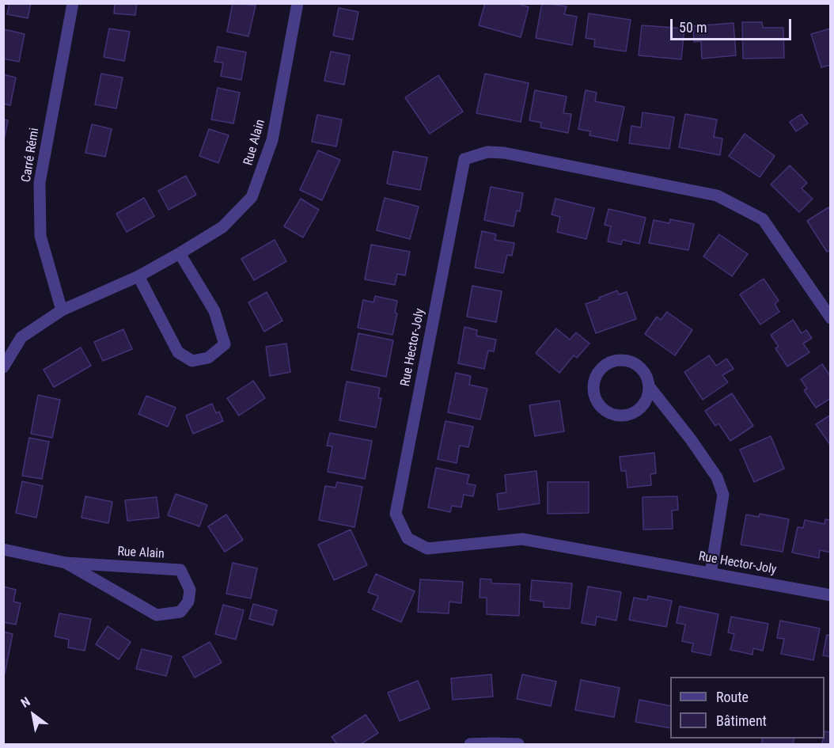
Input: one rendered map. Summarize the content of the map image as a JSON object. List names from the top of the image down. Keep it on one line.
{"streets":{"street":["Rue Alain","Carré Rémi","Rue Hector-Joly"]},"crossings":[["Rue Alain","Carré Rémi"]],"legend":["Route","Bâtiment"],"scale_bar":"50 m","north":"top left"}
